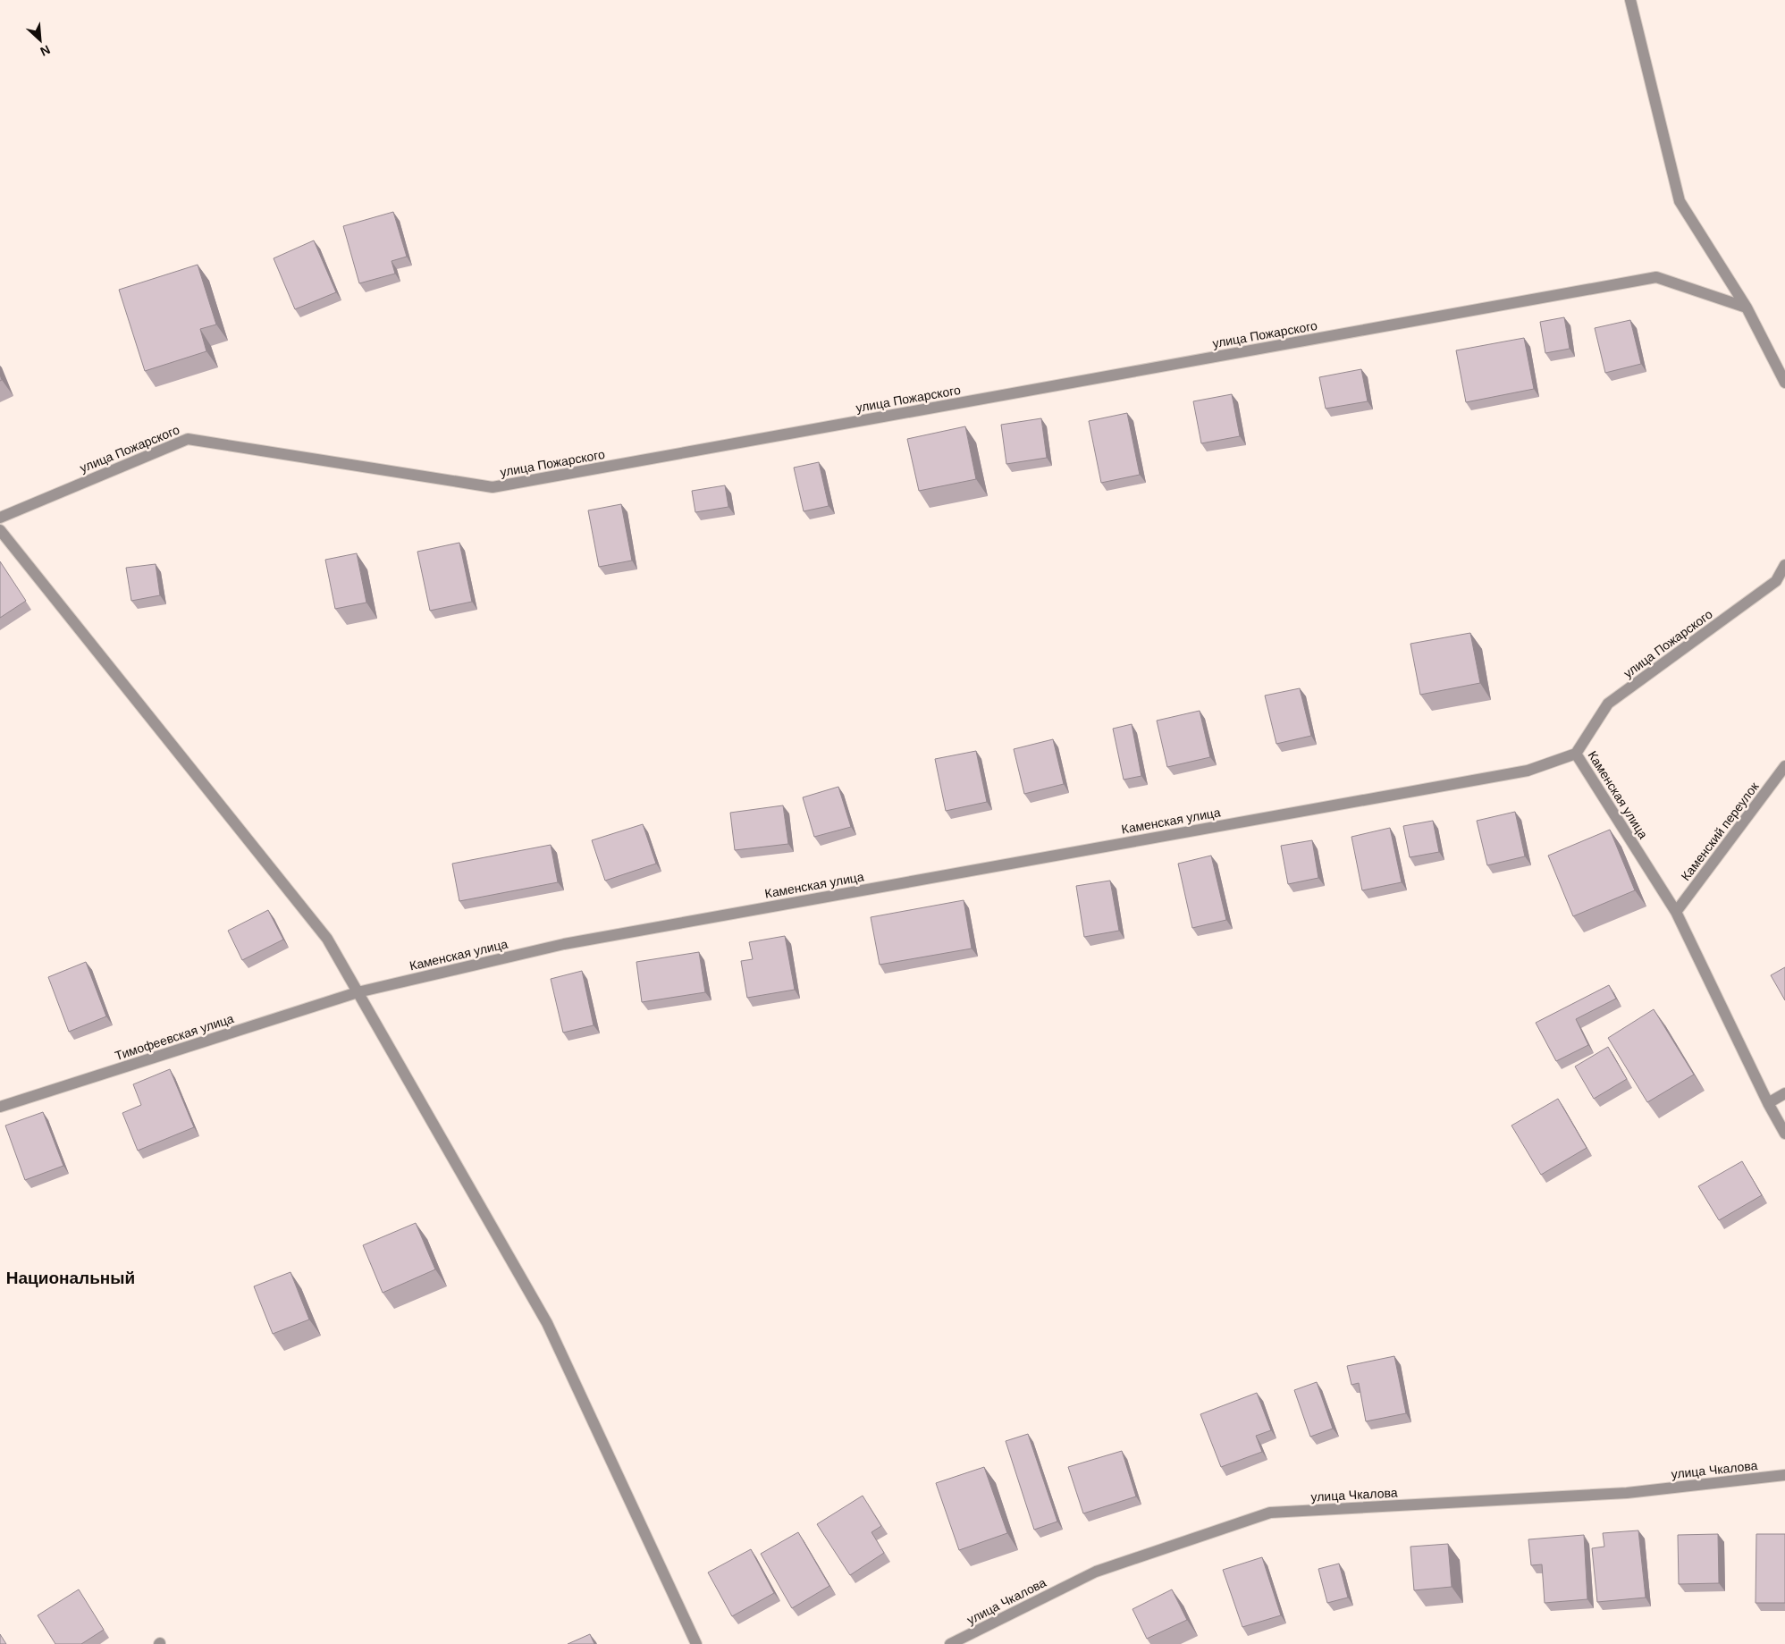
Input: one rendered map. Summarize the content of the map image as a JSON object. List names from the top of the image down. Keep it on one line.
{"streets":{"street":["улица Пожарского","Каменская улица","Каменский переулок","Тимофеевская улица","улица Чкалова"]},"crossings":[["улица Пожарского","Каменская улица"],["Каменская улица","Каменский переулок"],["Каменская улица","Тимофеевская улица"]],"districts":["Национальный"],"north":"bottom right"}
